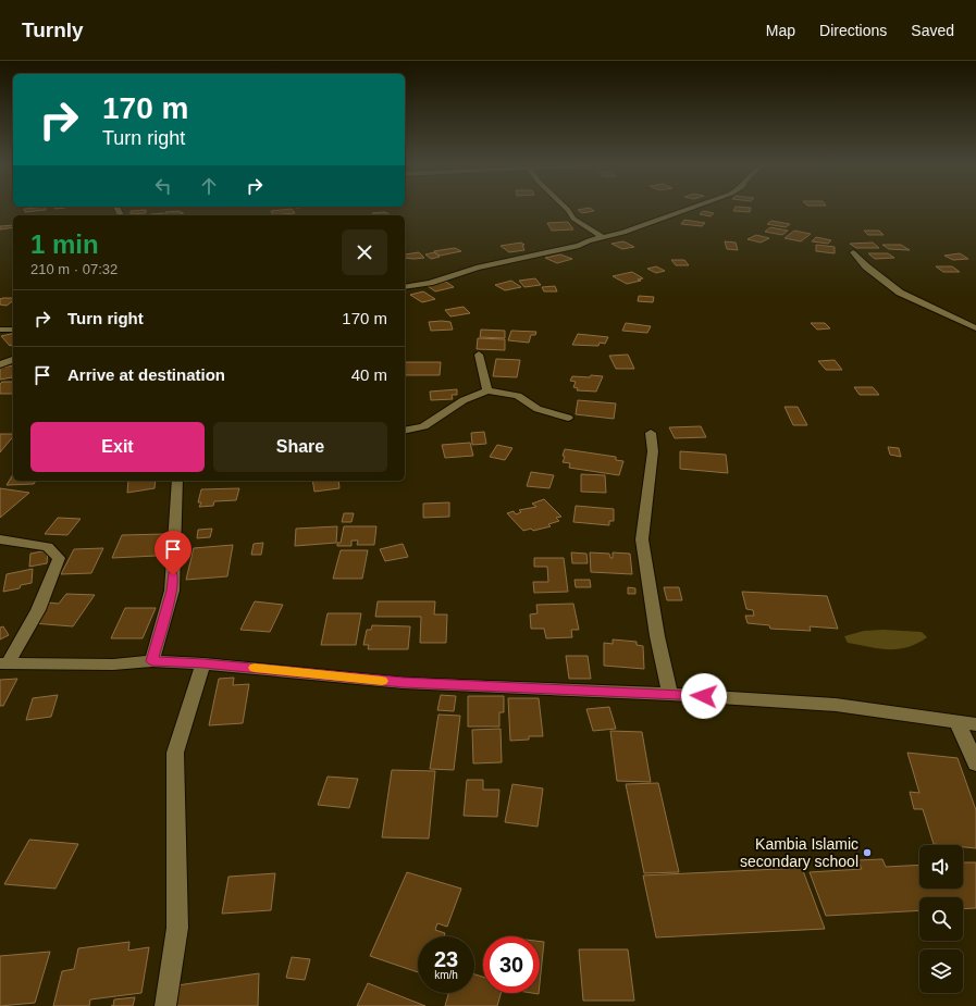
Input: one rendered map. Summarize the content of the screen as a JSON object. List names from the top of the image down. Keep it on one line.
{"places":["Kambia Islamic secondary school"],"page":{"header":"Turnly","nav":["Map","Directions","Saved"],"turn":["170 m","Turn right"],"heading":["1 min","210 m · 07:32"],"list":[{"name":"Turn right","value":"170 m"},{"name":"Arrive at destination","value":"40 m"}],"buttons":["Exit","Share"],"speed":"23 km/h","limit":"30"}}
